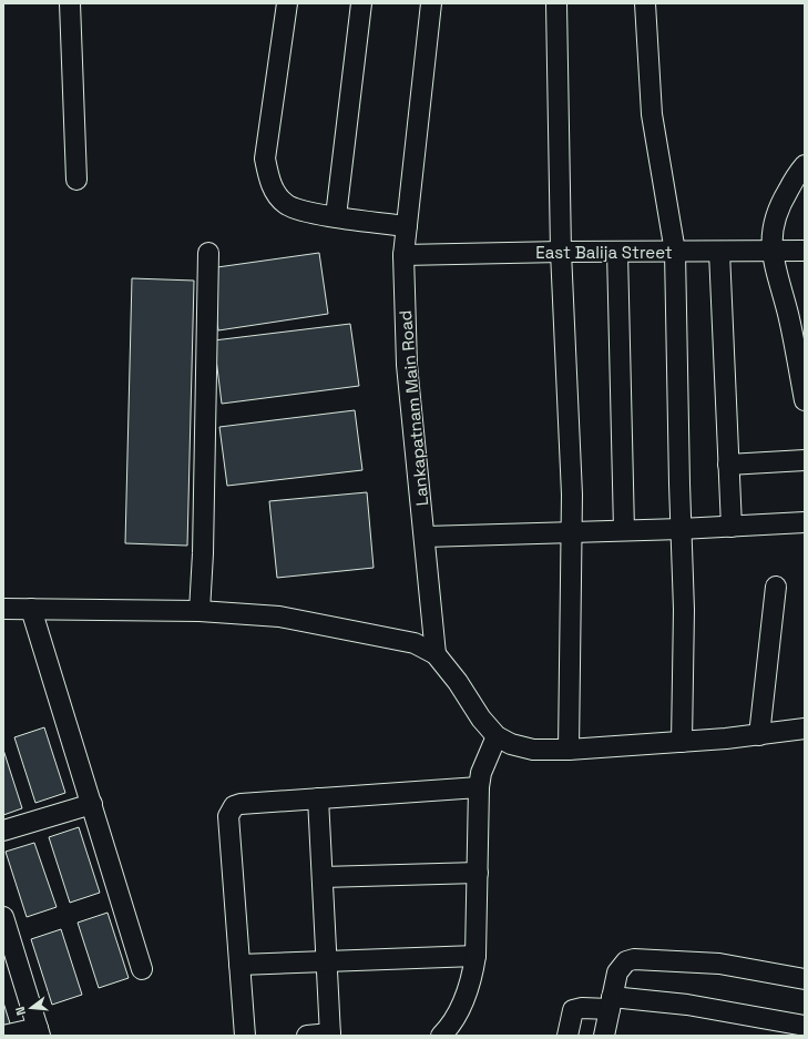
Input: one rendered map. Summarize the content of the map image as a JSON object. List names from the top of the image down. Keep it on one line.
{"streets":{"street":["East Balija Street","Lankapatnam Main Road"]},"crossings":[["East Balija Street","Lankapatnam Main Road"]],"north":"left"}
